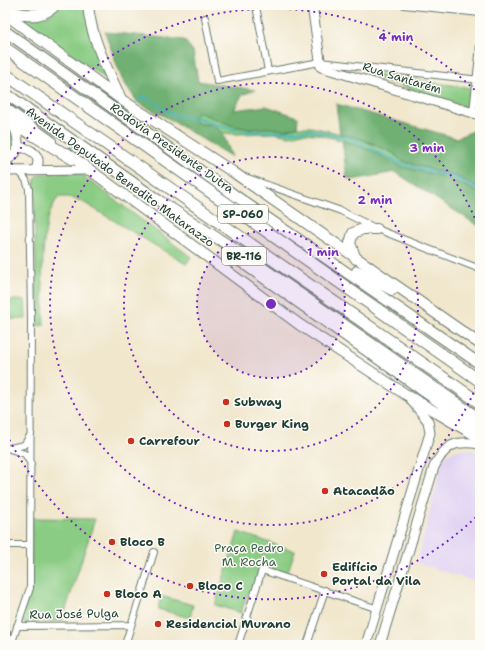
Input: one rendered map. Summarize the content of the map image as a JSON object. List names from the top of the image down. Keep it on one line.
{"streets":{"highway":["Rodovia Presidente Dutra","SP-060"],"main road":["Rua Santarém","Avenida Deputado Benedito Matarazzo","BR-116"],"street":["Rua José Pulga"]},"parks":["Praça Pedro M. Rocha"],"places":["Subway","Burger King","Carrefour","Atacadão","Bloco B","Edifício Portal da Vila","Bloco C","Bloco A","Residencial Murano"],"rings":["4 min","3 min","2 min","1 min"]}
